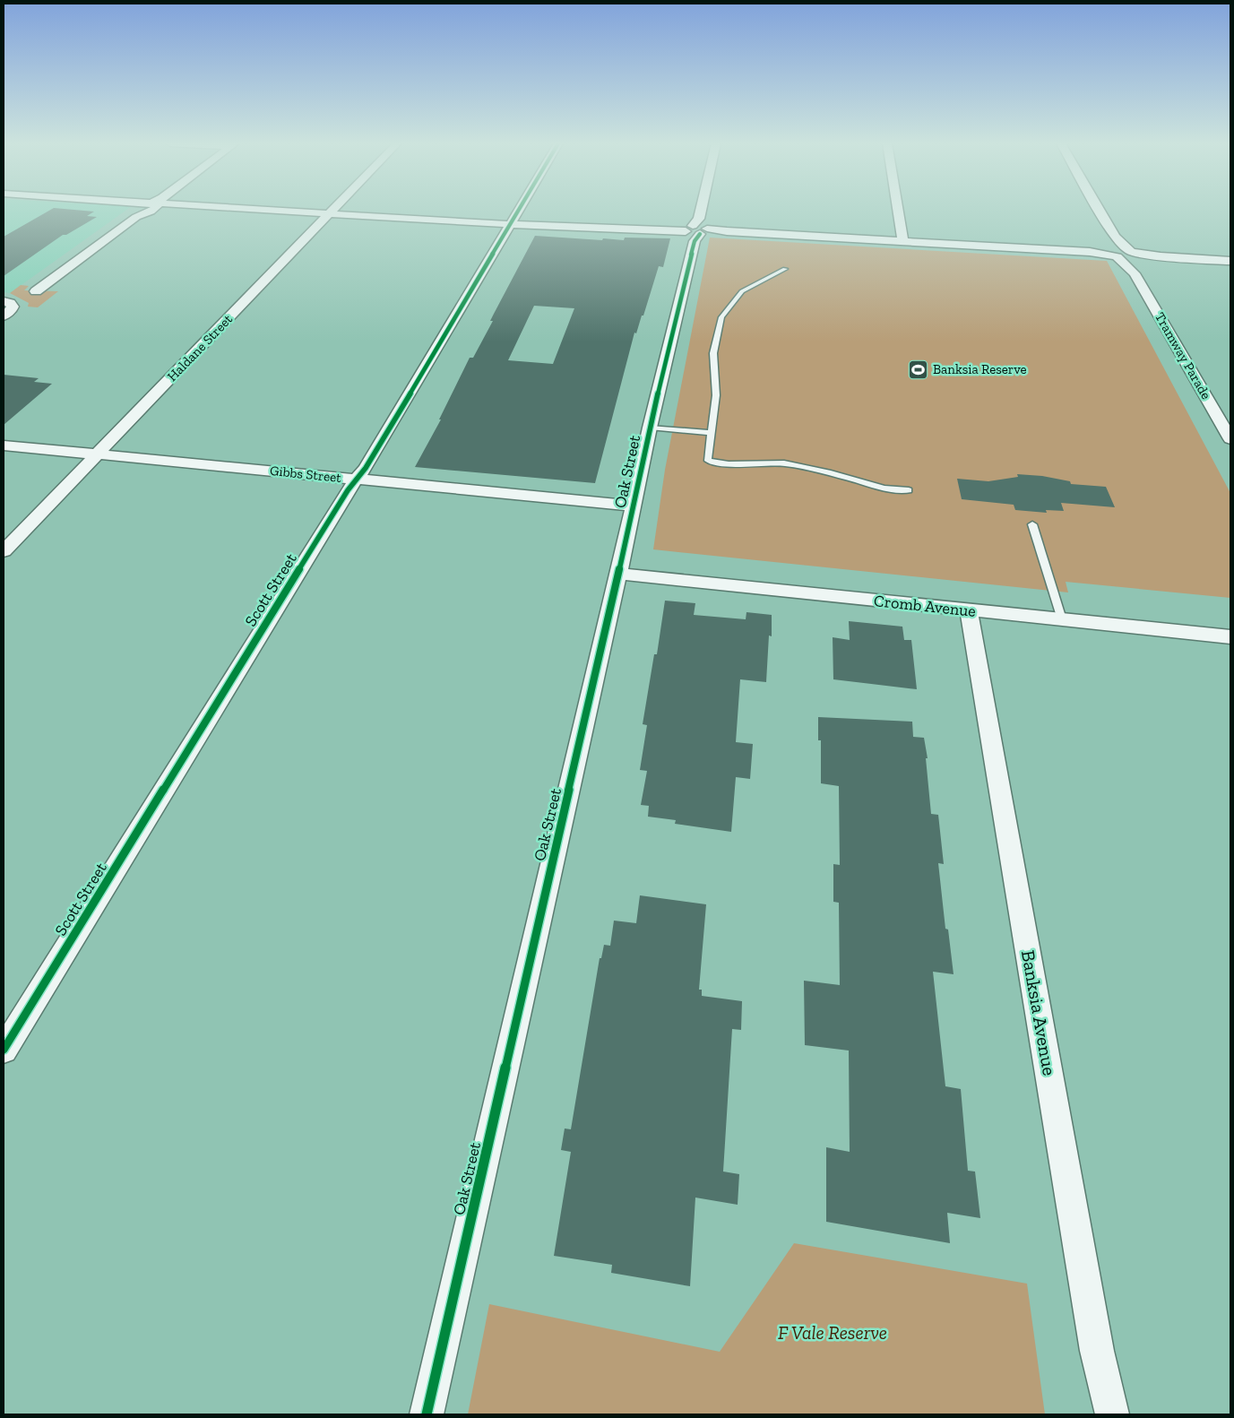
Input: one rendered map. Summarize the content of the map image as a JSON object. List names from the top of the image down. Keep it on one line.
{"streets":{"street":["Haldane Street","Tramway Parade","Oak Street","Gibbs Street","Scott Street","Cromb Avenue","Banksia Avenue"]},"crossings":[["Haldane Street","Gibbs Street"],["Oak Street","Gibbs Street"],["Oak Street","Cromb Avenue"],["Gibbs Street","Scott Street"],["Cromb Avenue","Banksia Avenue"]],"parks":["F Vale Reserve"],"places":{"sports":["Banksia Reserve"]}}
